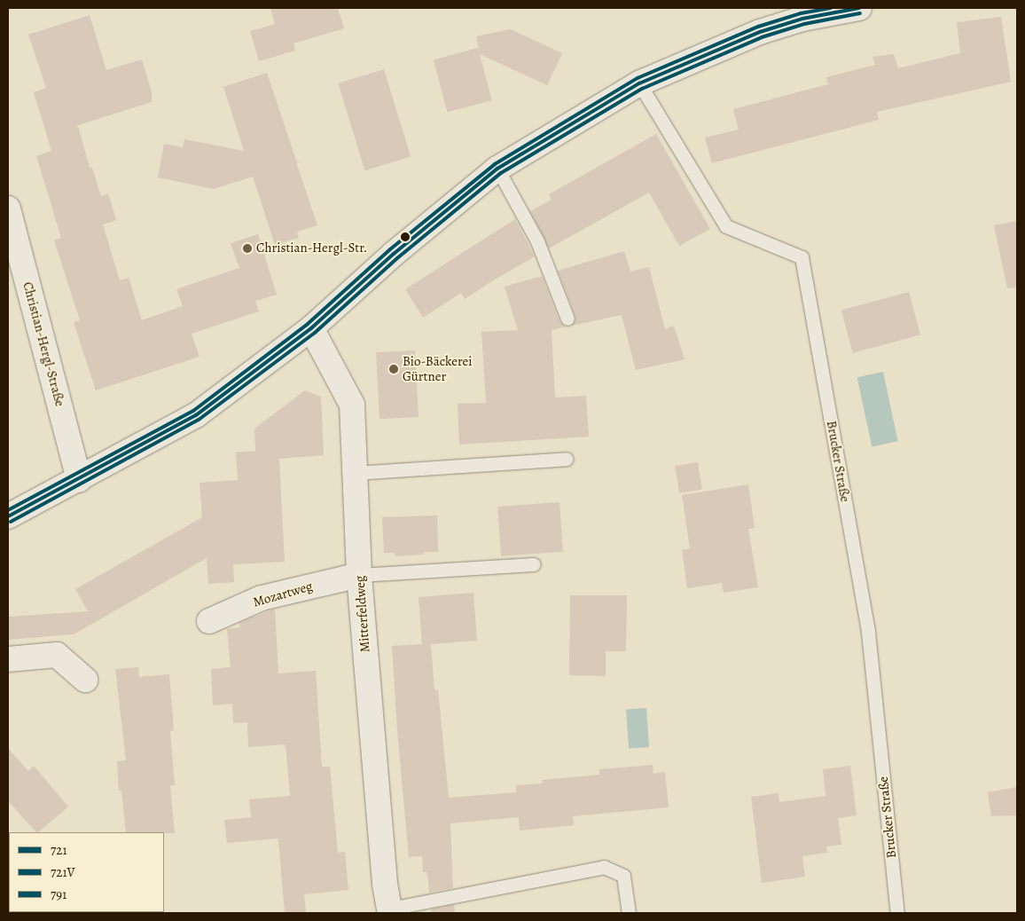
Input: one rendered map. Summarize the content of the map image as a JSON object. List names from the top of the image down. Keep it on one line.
{"streets":{"street":["Christian-Hergl-Straße","Mozartweg","Mitterfeldweg"],"lane":["Brucker Straße"]},"crossings":[["Mozartweg","Mitterfeldweg"]],"places":["Christian-Hergl-Str.","Bio-Bäckerei Gürtner"],"lines":["transit line 721","transit line 791","transit line 721V"],"legend":["721","721V","791"]}
